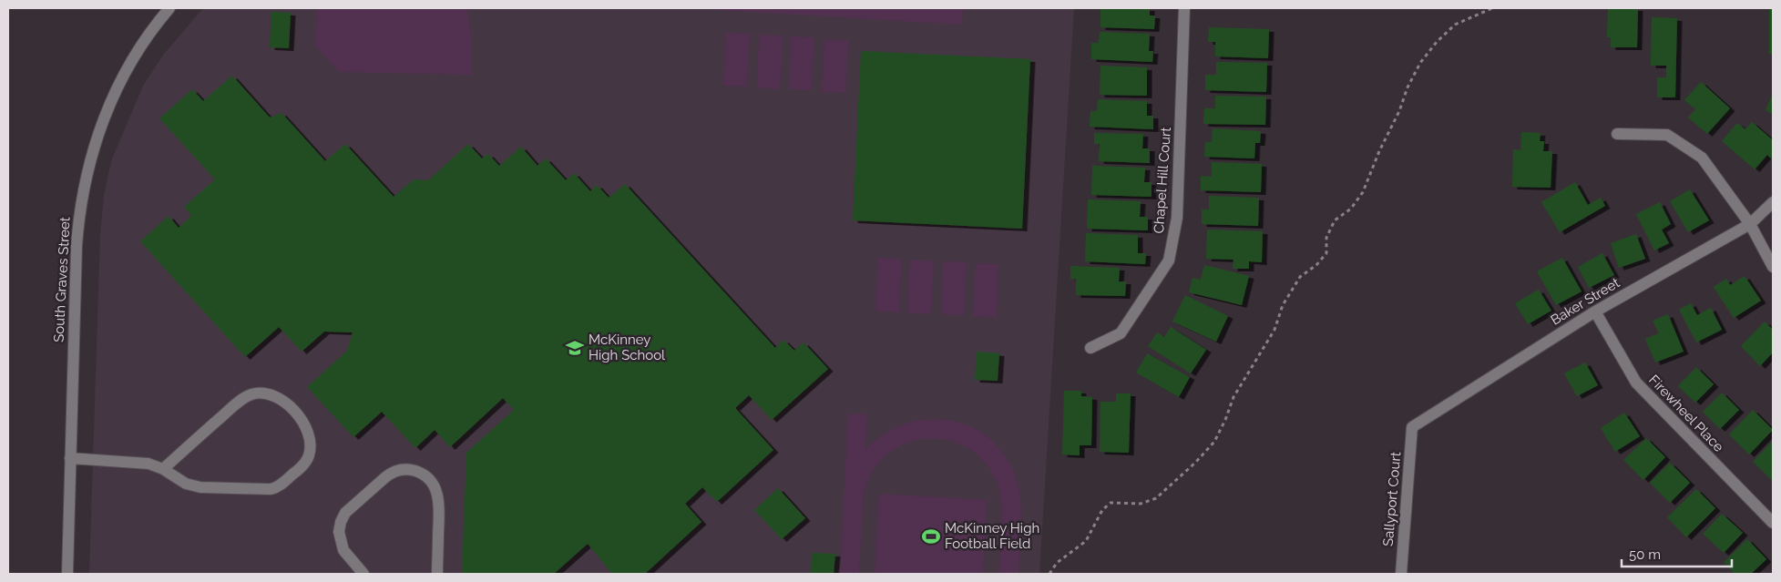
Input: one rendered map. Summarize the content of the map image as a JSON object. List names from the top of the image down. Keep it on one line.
{"streets":{"street":["Chapel Hill Court","South Graves Street","Baker Street","Firewheel Place","Sallyport Court"]},"crossings":[["Baker Street","Firewheel Place"],["Baker Street","Sallyport Court"]],"places":{"school or university":["McKinney High School"],"sports":["McKinney High Football Field"]},"scale_bar":"50 m"}
